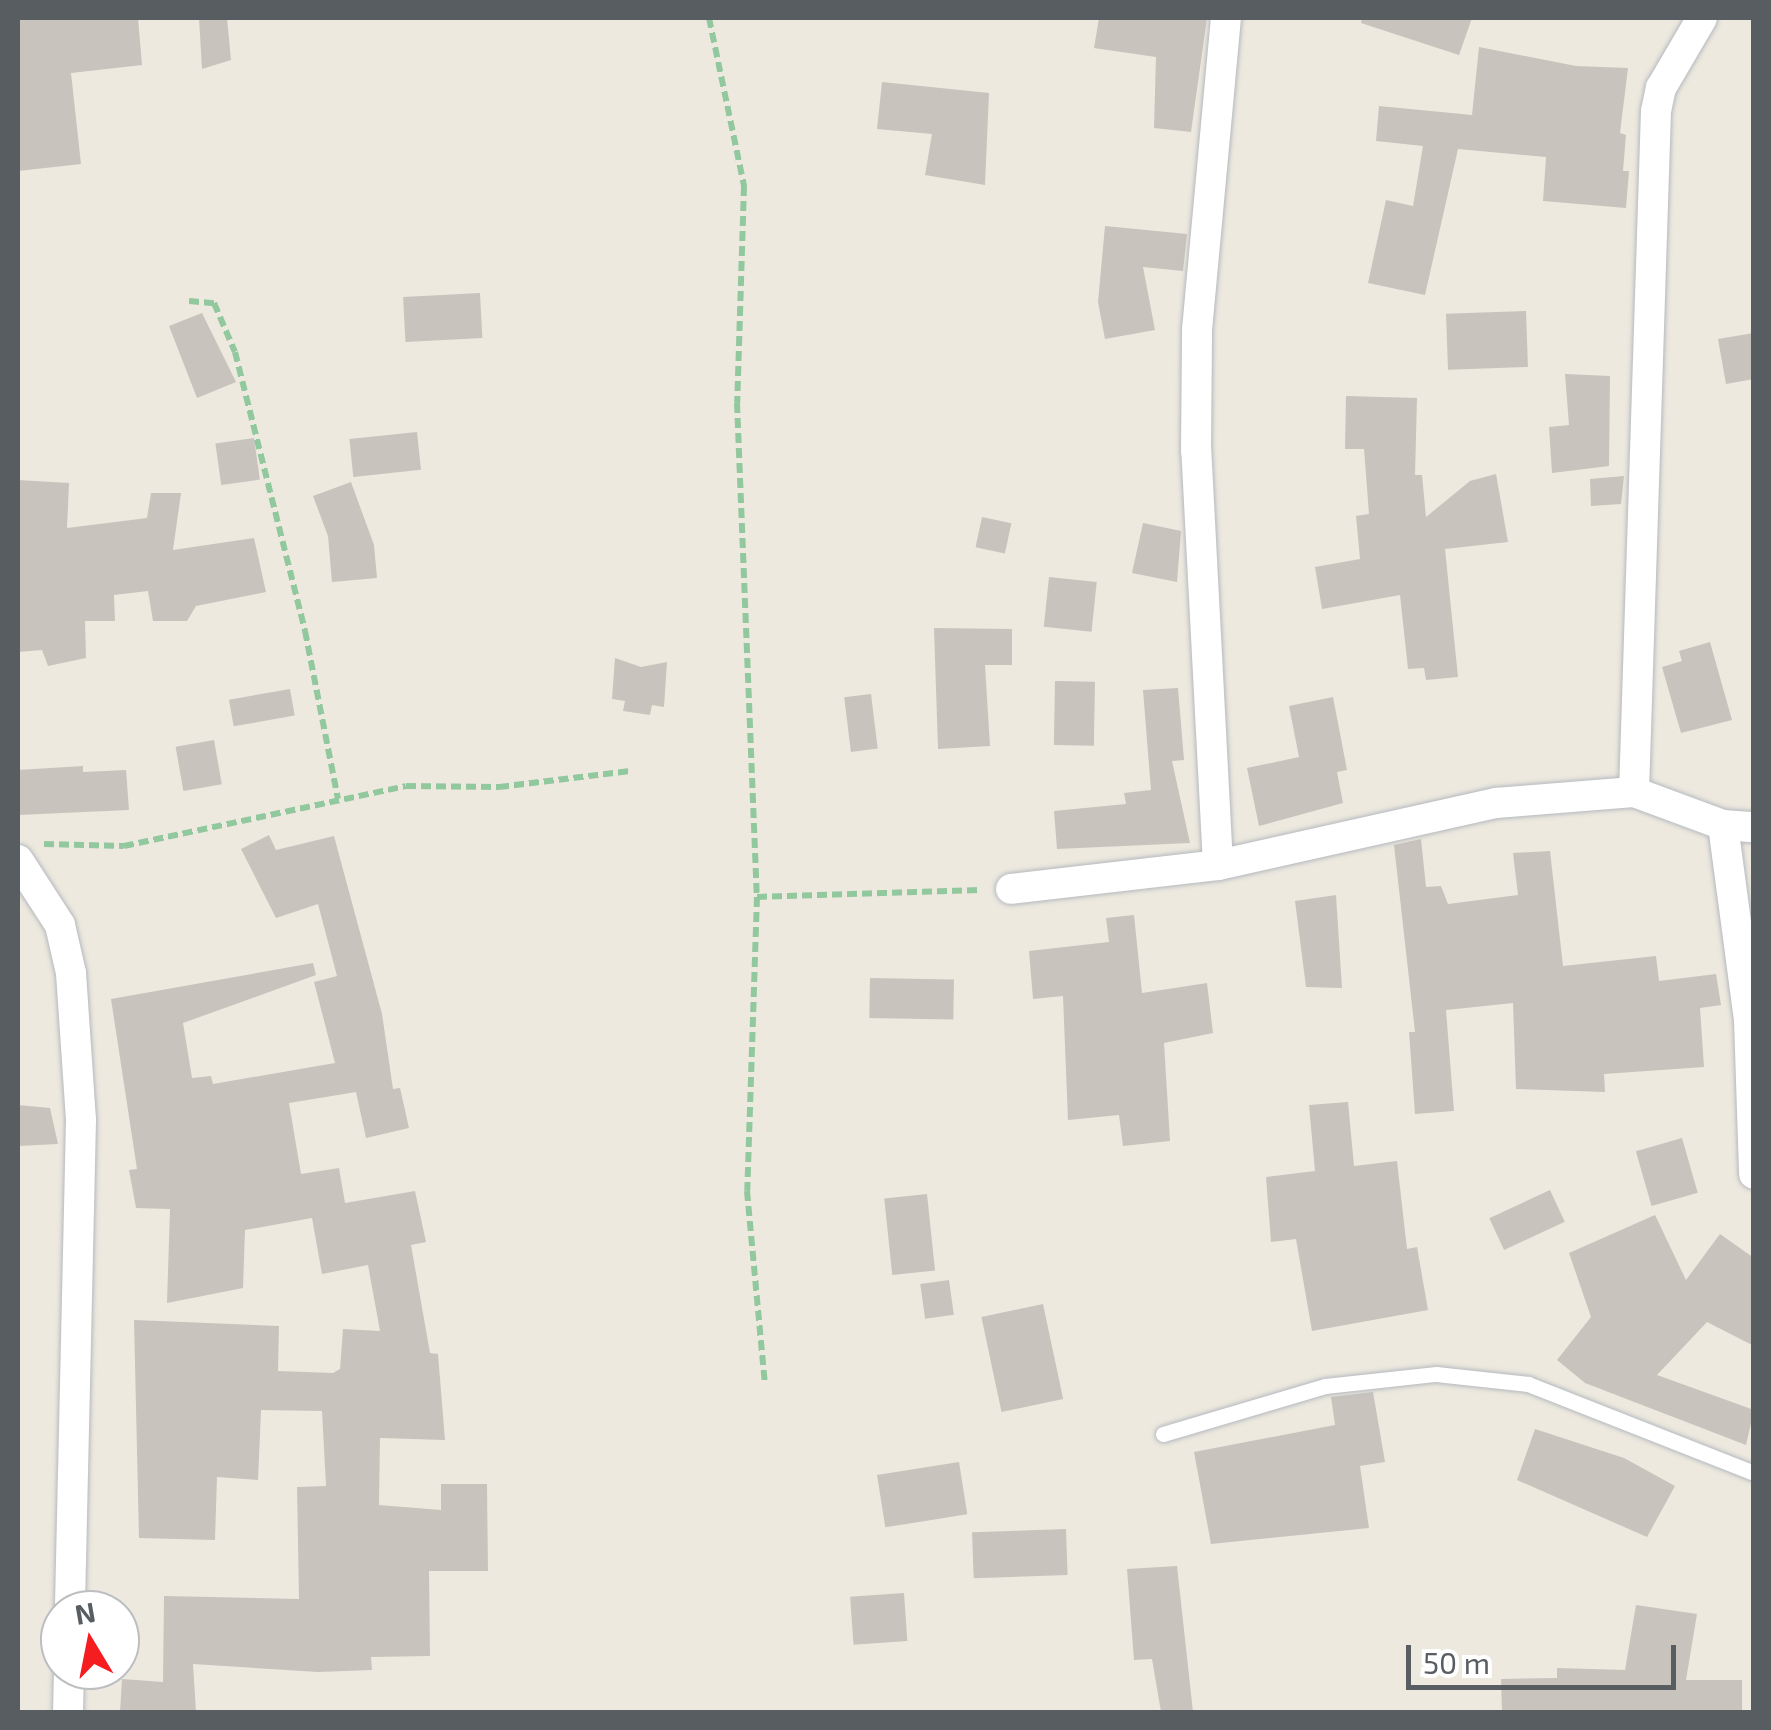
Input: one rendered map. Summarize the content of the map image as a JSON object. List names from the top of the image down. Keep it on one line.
{"scale_bar":"50 m","north":"top"}
